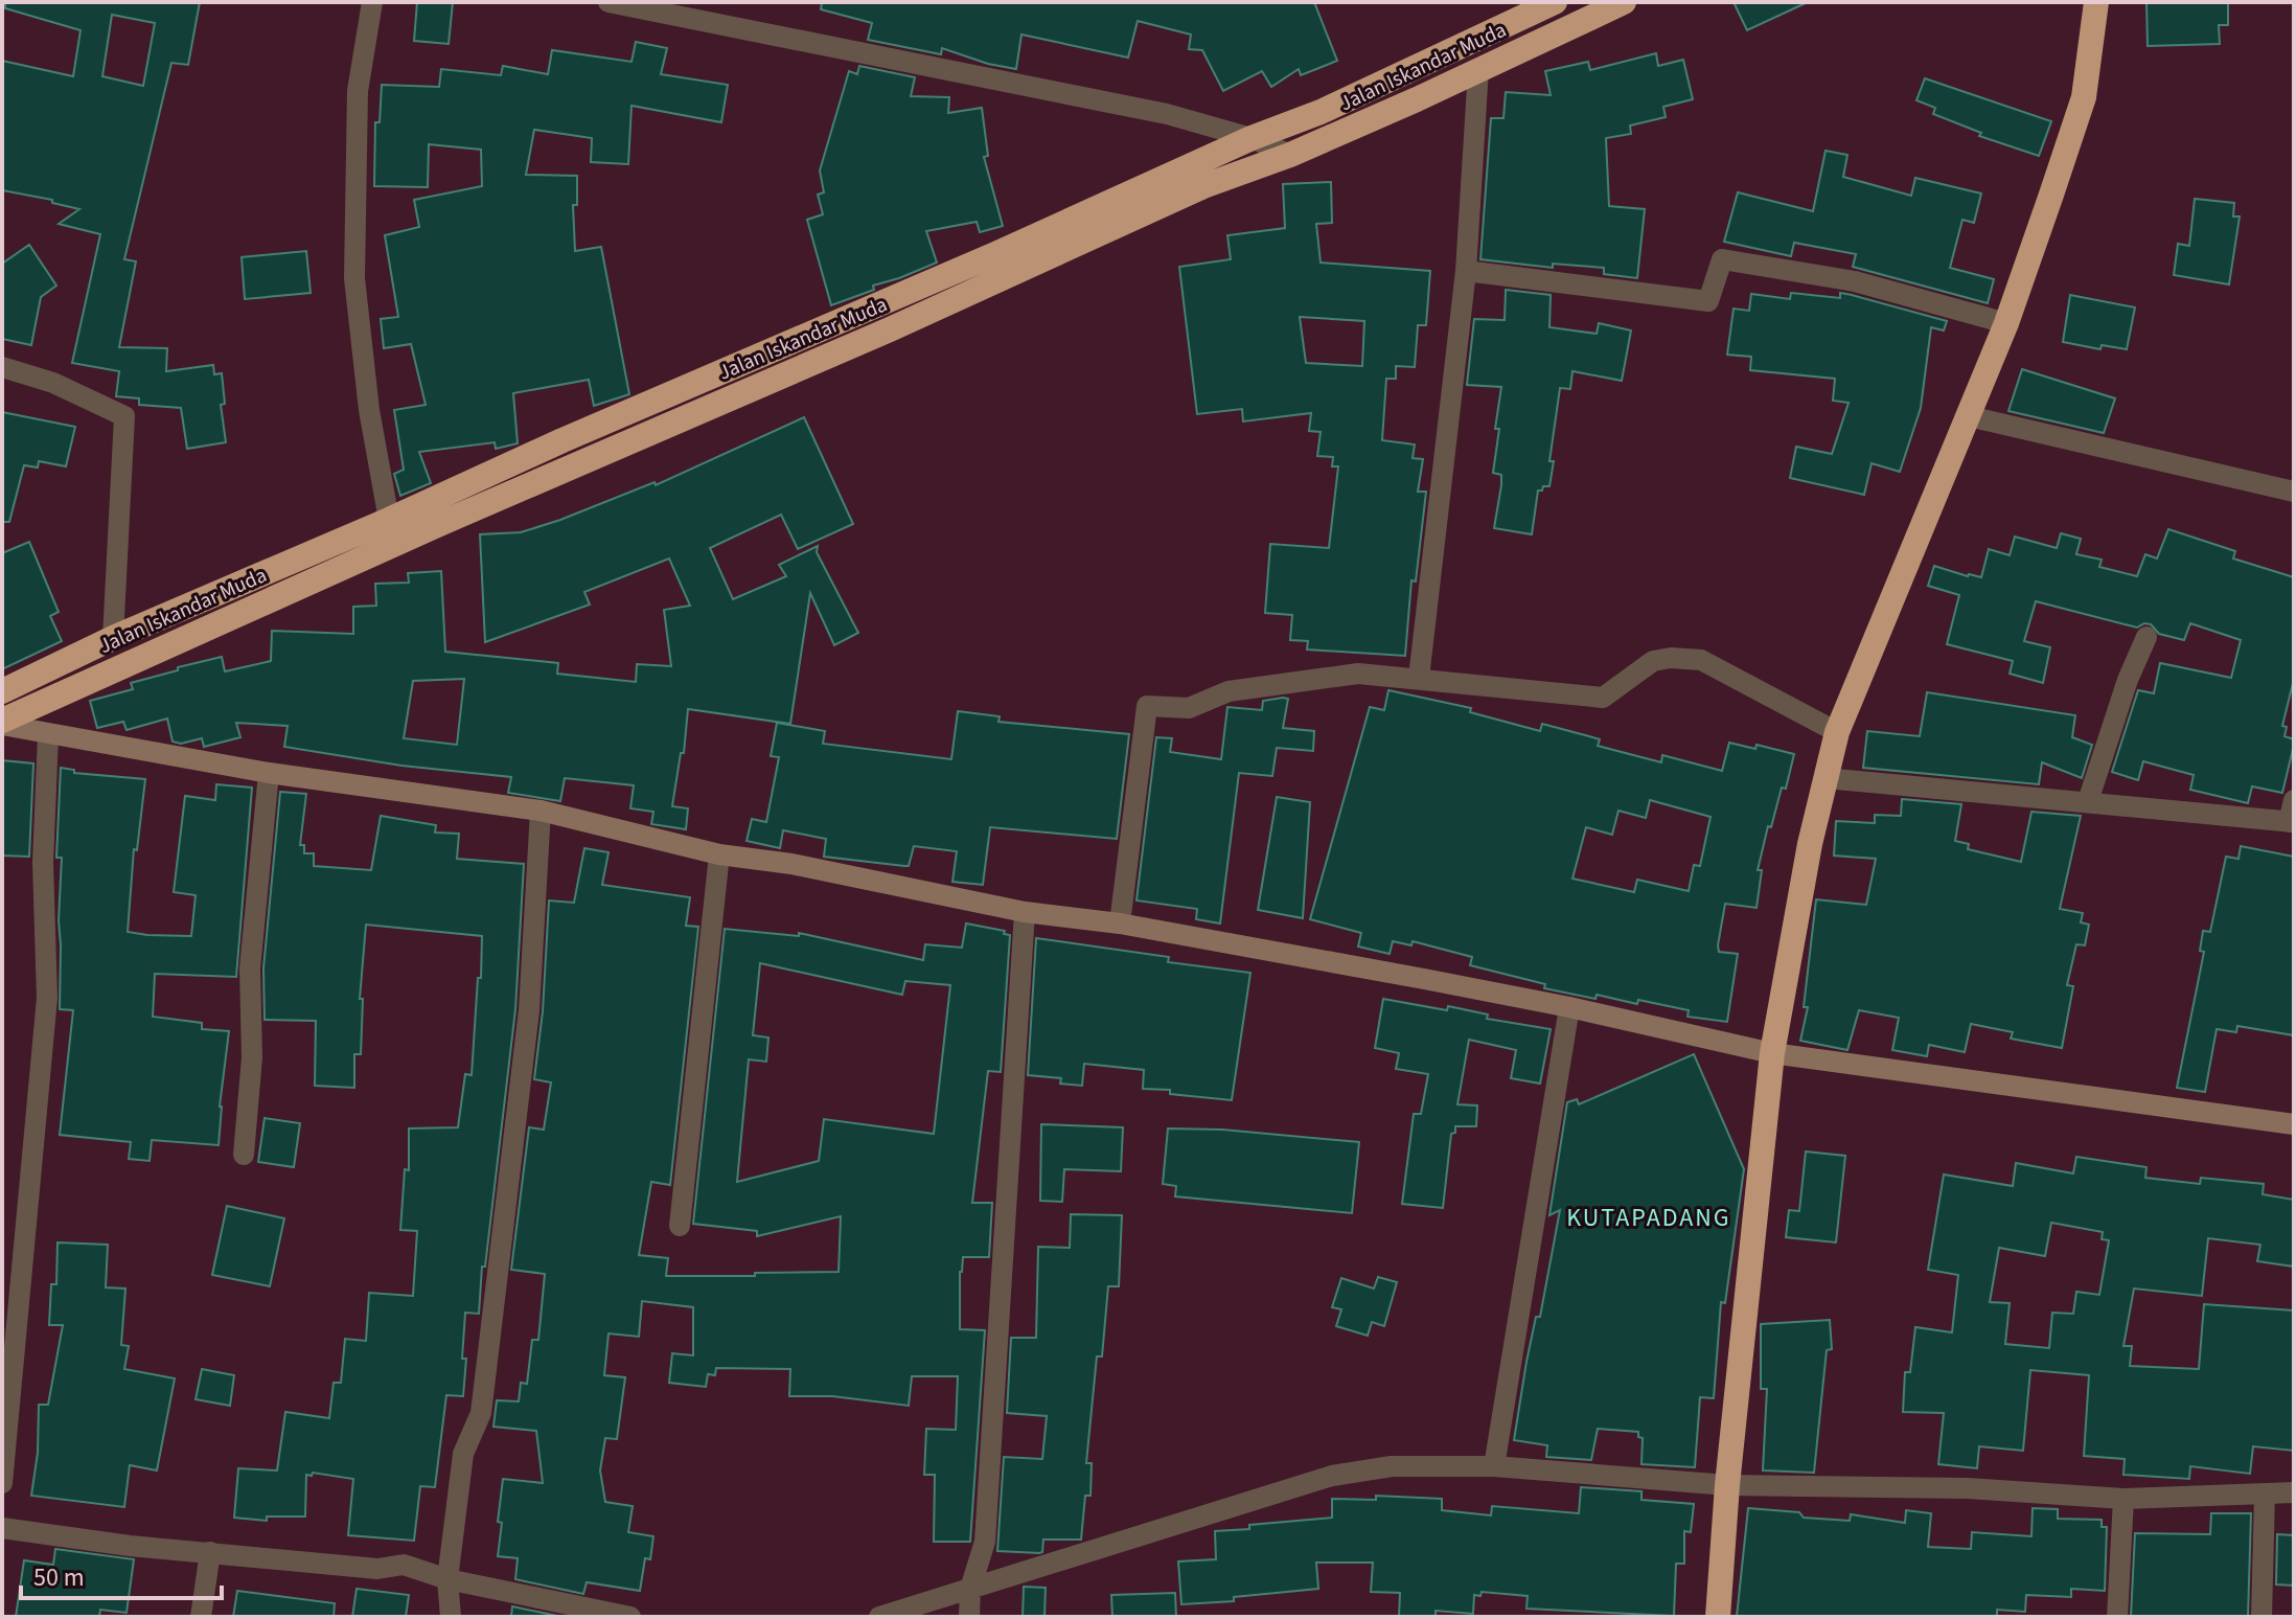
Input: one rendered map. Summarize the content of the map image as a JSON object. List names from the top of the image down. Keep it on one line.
{"streets":{"highway":["Jalan Iskandar Muda"]},"districts":["KUTAPADANG"],"scale_bar":"50 m"}
